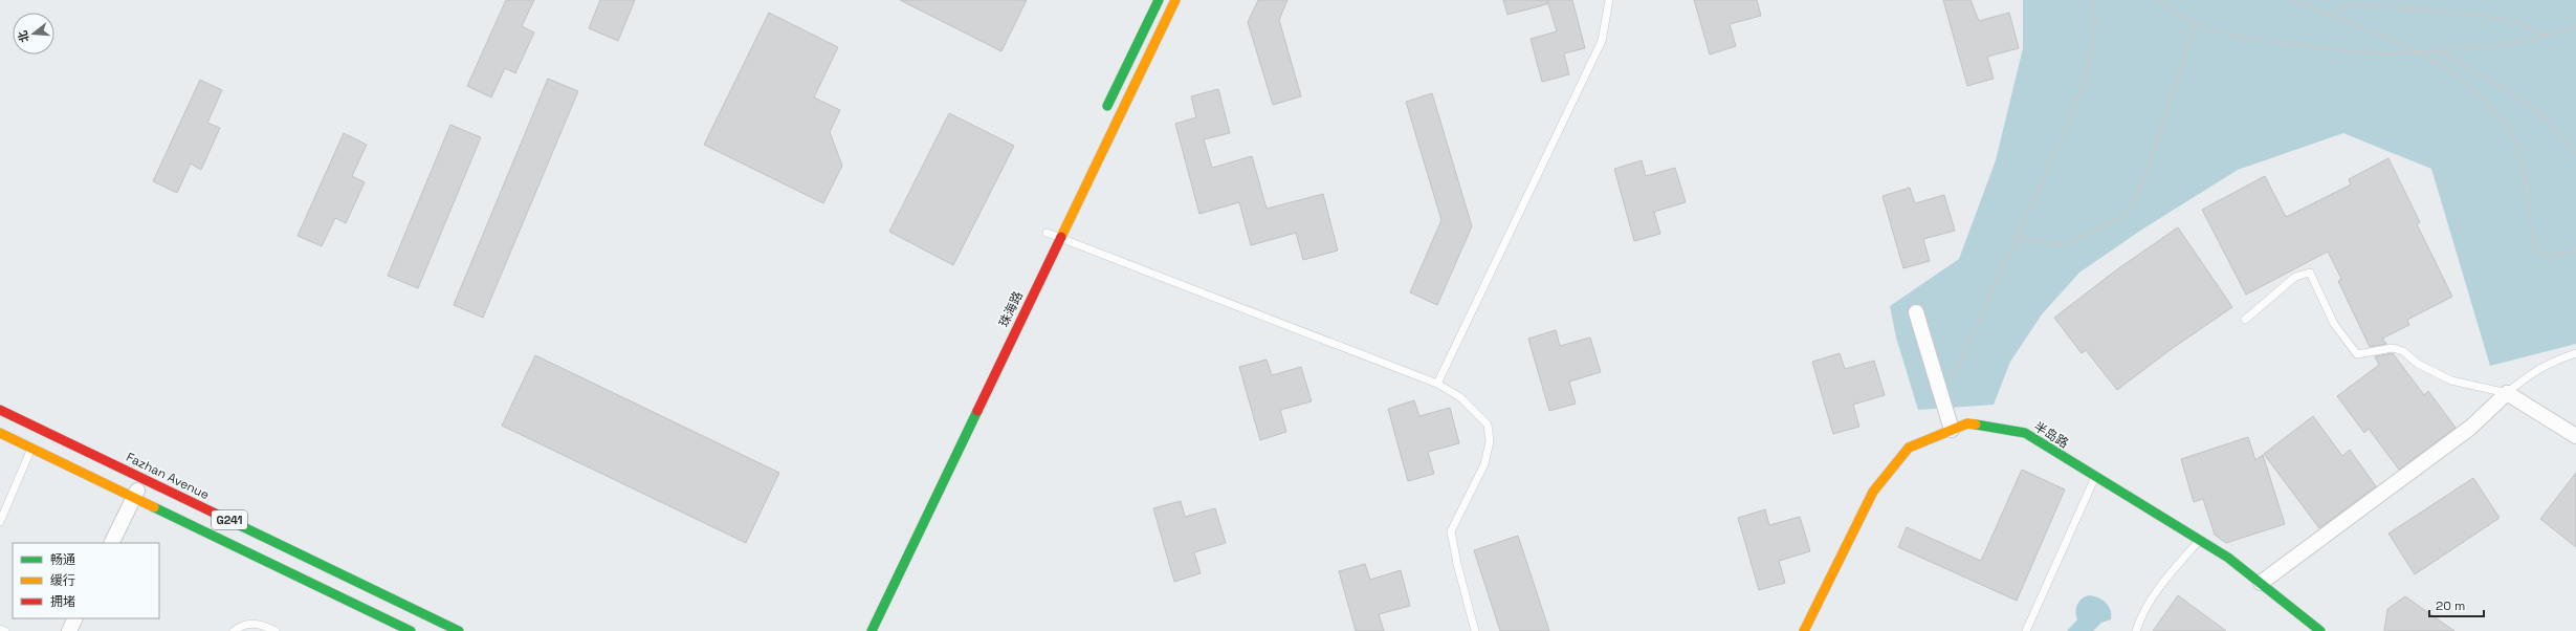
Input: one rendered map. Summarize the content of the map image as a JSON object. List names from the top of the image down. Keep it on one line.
{"streets":{"main road":["珠海路","半岛路","Fazhan Avenue","G241"]},"legend":["畅通","缓行","拥堵"],"scale_bar":"20 m","north":"left"}
